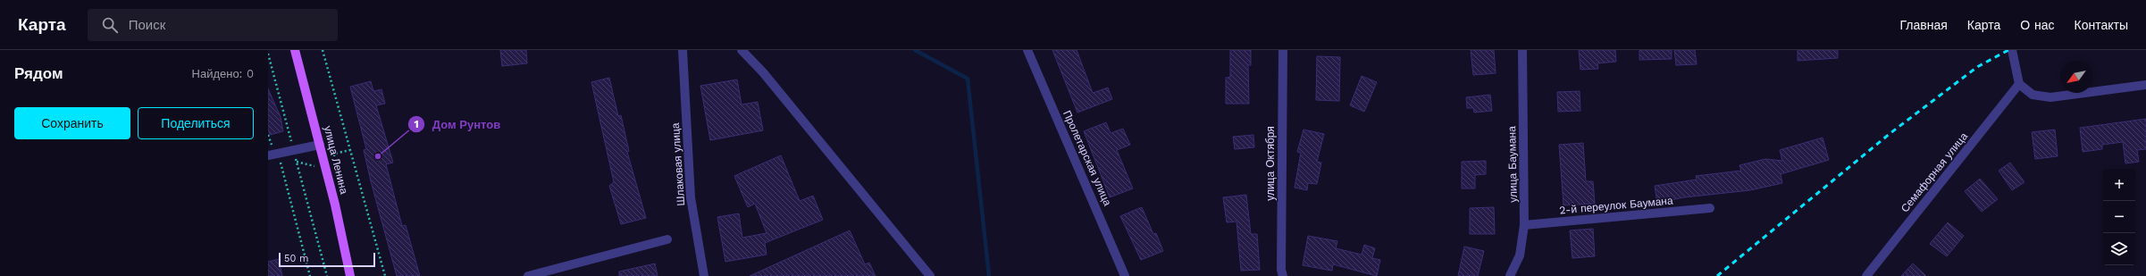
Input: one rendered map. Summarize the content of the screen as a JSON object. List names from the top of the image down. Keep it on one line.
{"streets":{"main road":["улица Ленина"],"street":["Пролетарская улица","улица Октября","Шлаковая улица","улица Баумана","Семафорная улица","2-й переулок Баумана"]},"crossings":[["улица Баумана","2-й переулок Баумана"]],"places":["Дом Рунтов"],"scale_bar":"50 m","north":"bottom left","page":{"header":"Карта","search":"Поиск","nav":["Главная","Карта","О нас","Контакты"],"heading":["Рядом","Найдено: 0"],"buttons":["Сохранить","Поделиться"],"map_buttons":["+","−"],"scale":"50 m"}}
